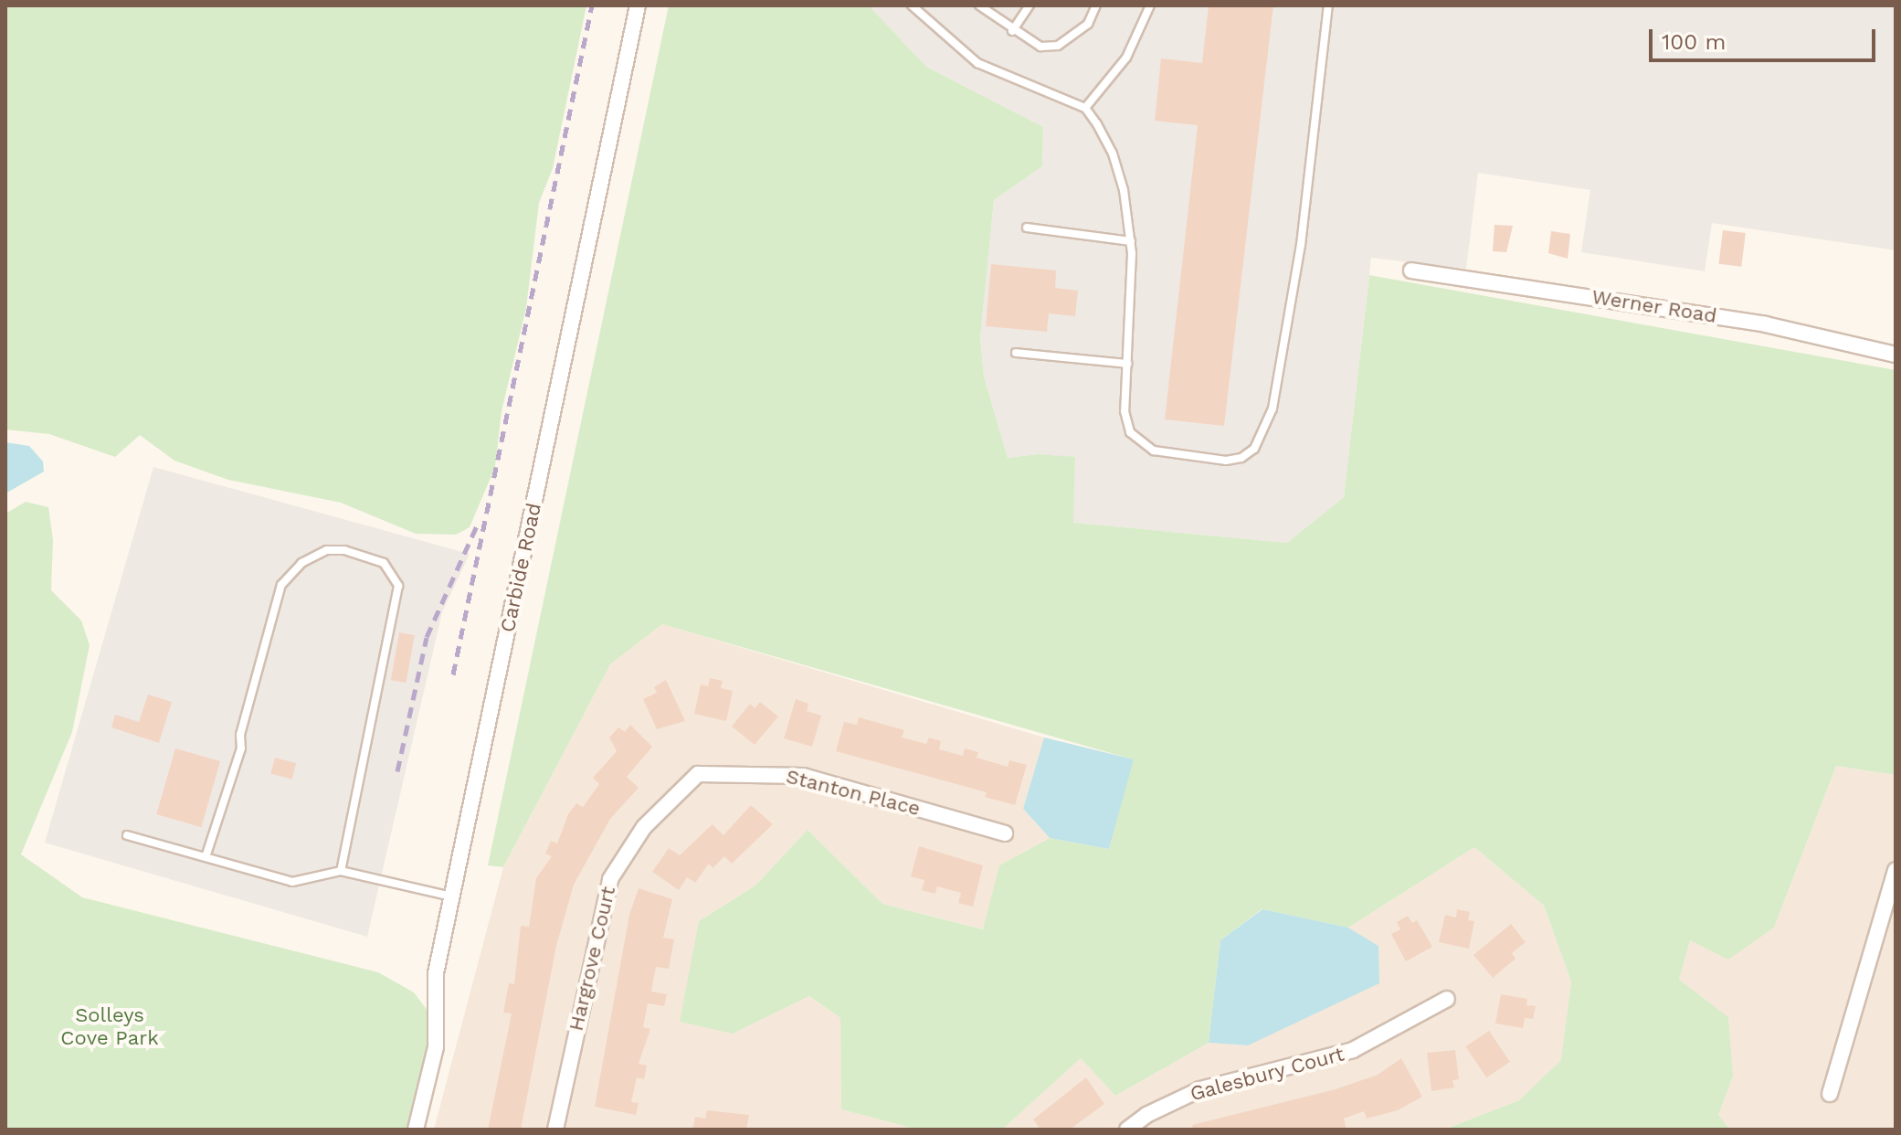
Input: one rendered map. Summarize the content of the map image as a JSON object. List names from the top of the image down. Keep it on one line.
{"streets":{"street":["Werner Road","Carbide Road","Stanton Place","Hargrove Court","Galesbury Court"]},"crossings":[["Stanton Place","Hargrove Court"]],"parks":["Solleys Cove Park"],"scale_bar":"100 m"}
